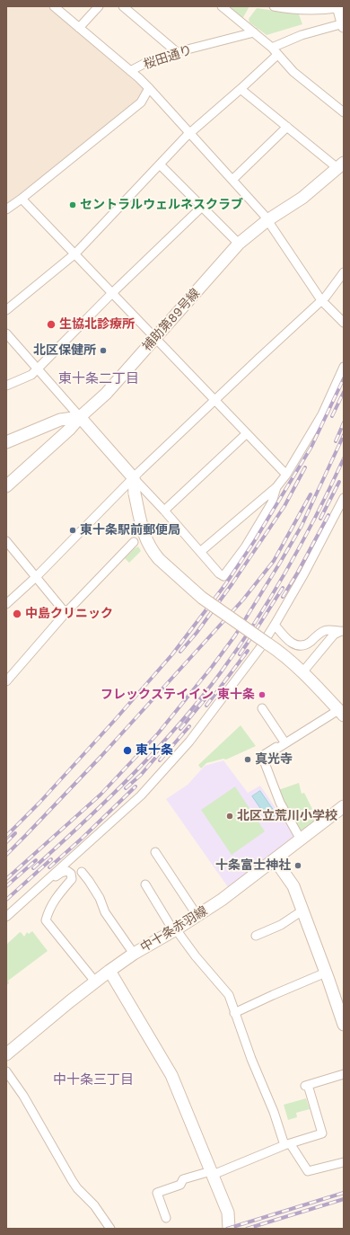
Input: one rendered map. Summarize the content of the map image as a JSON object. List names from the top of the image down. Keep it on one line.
{"streets":{"street":["桜田通り","補助第89号線","中十条赤羽線"]},"districts":["東十条二丁目","中十条三丁目"],"places":["セントラルウェルネスクラブ","生協北診療所","北区保健所","東十条駅前郵便局","中島クリニック","フレックステイイン 東十条","東十条","真光寺","北区立荒川小学校","十条富士神社"]}
